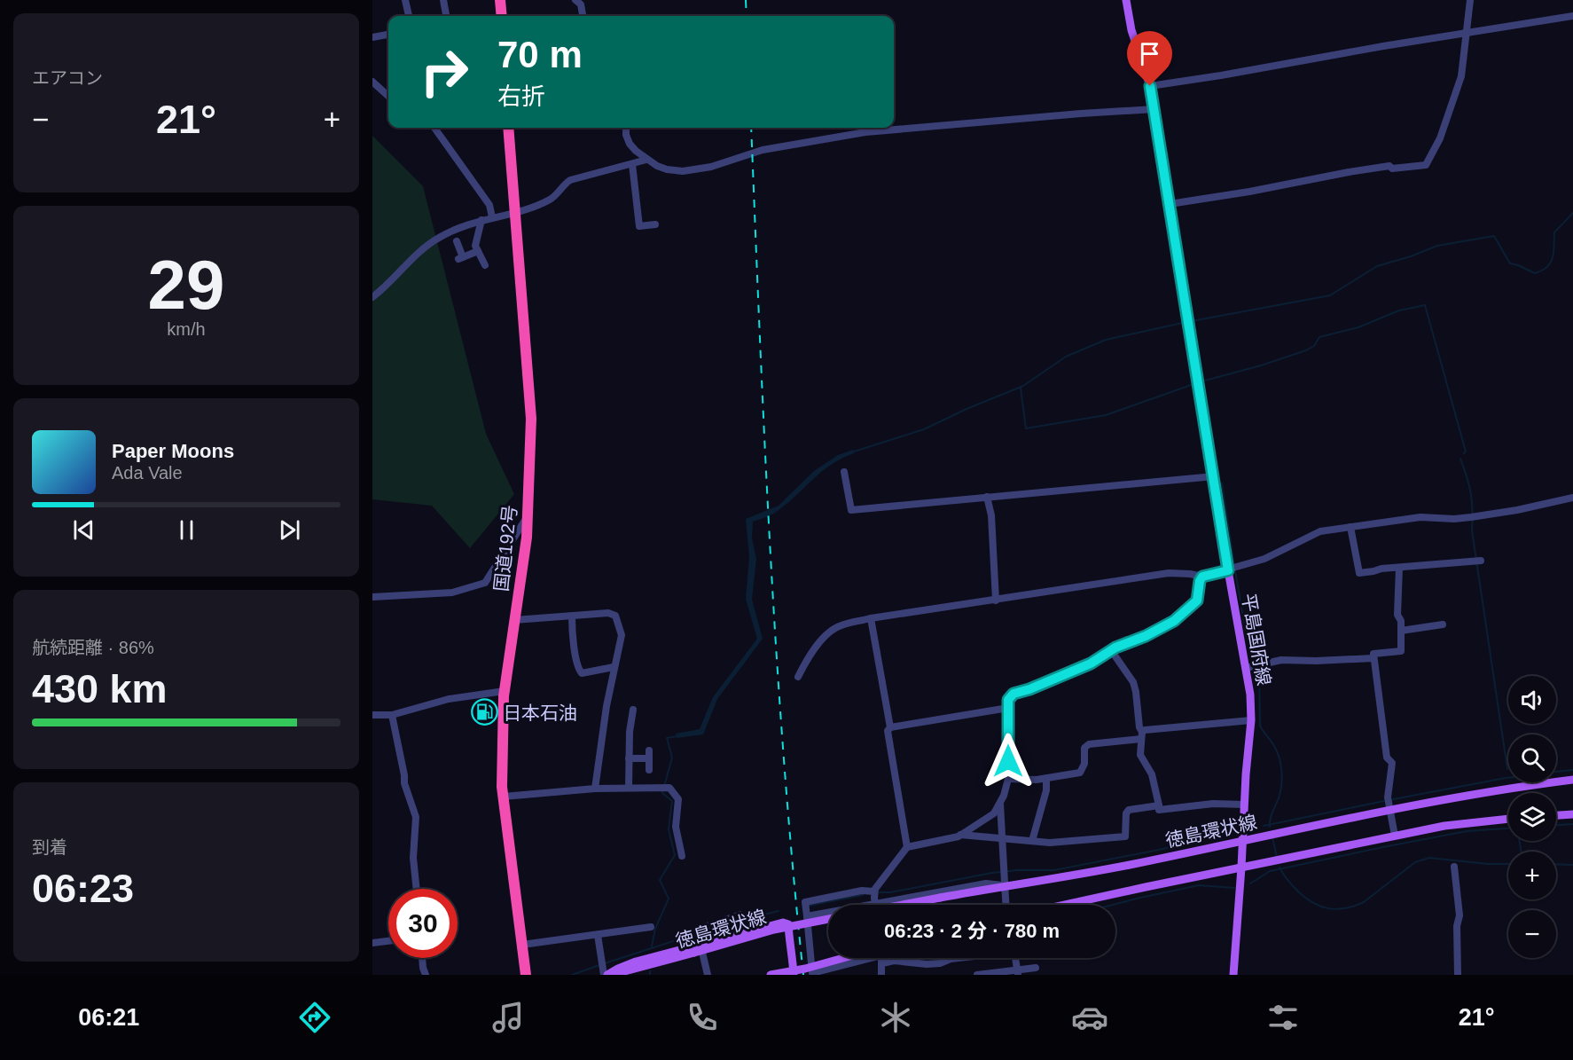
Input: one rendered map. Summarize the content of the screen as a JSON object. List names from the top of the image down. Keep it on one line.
{"streets":{"highway":["国道192号"],"main road":["平島国府線","徳島環状線"]},"crossings":[["平島国府線","徳島環状線"]],"places":{"fuel station":["日本石油"]},"page":{"tile":["エアコン",["29","km/h"],["航続距離 · 86%","430 km"],["到着","06:23"]],"turn":["70 m","右折"],"heat":["−","21°","+"],"song":["Paper Moons","Ada Vale"],"map_buttons":["+","−"],"limit":"30","trip":"06:23 · 2 分 · 780 m","tabs":["06:21","21°"]}}
